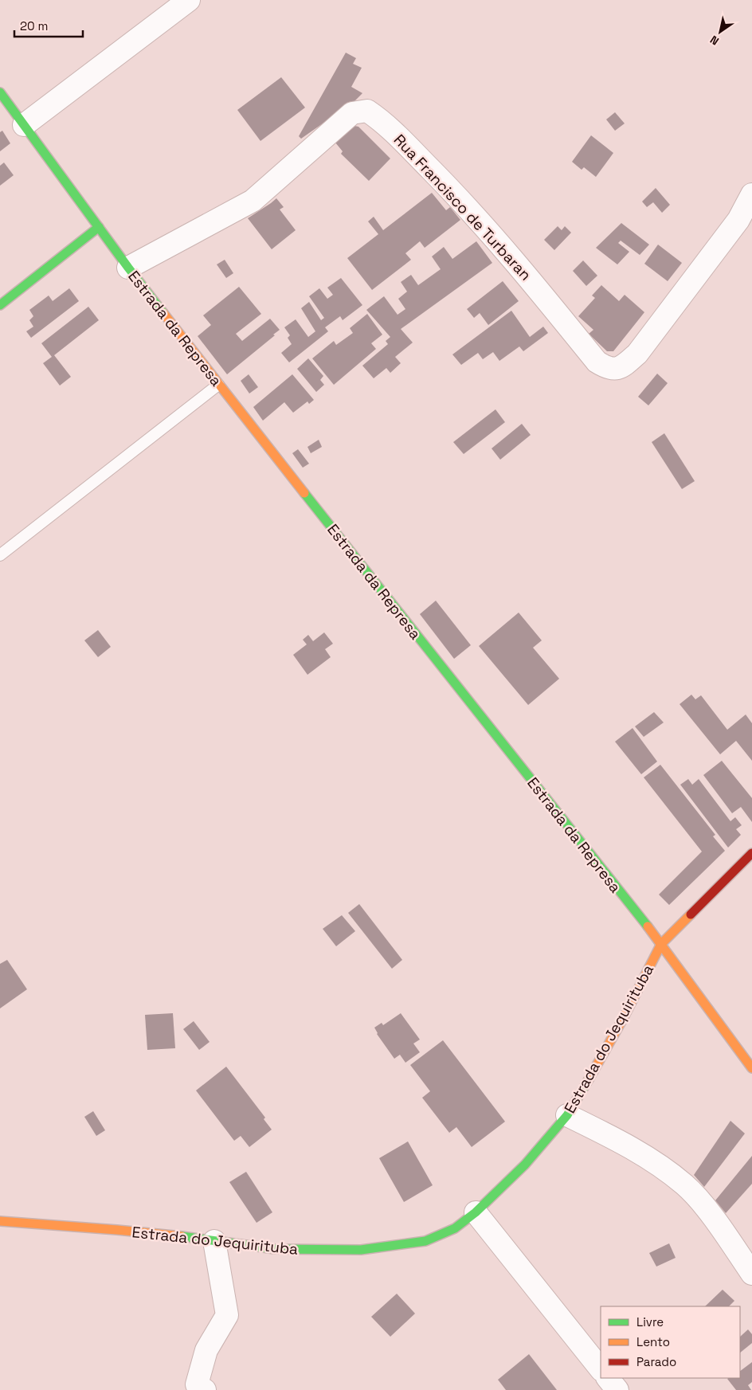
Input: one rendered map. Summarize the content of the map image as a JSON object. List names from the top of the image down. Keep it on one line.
{"streets":{"street":["Rua Francisco de Turbaran","Estrada da Represa","Estrada do Jequirituba"]},"crossings":[["Rua Francisco de Turbaran","Estrada da Represa"],["Estrada da Represa","Estrada do Jequirituba"]],"legend":["Livre","Lento","Parado"],"scale_bar":"20 m","north":"bottom left"}
